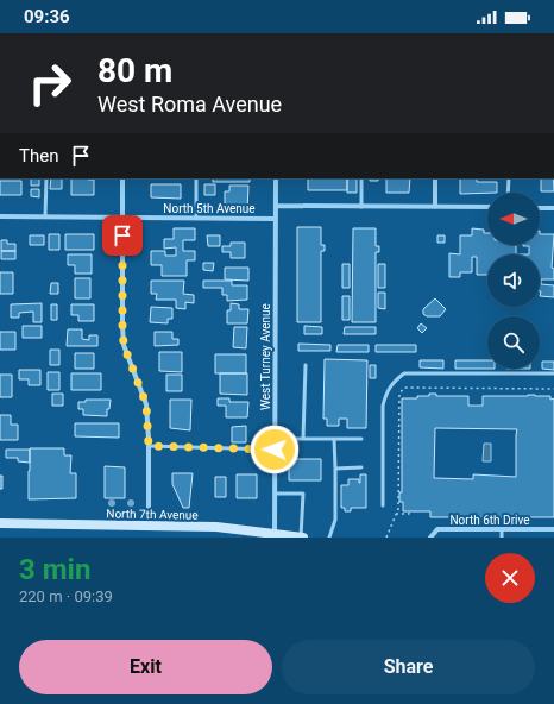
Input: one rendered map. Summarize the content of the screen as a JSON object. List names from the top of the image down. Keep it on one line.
{"streets":{"main road":["North 7th Avenue"],"street":["North 5th Avenue","West Turney Avenue","North 6th Drive"]},"crossings":[["North 5th Avenue","West Turney Avenue"],["West Turney Avenue","North 7th Avenue"]],"north":"left","page":{"status":"09:36","turn":["80 m","West Roma Avenue"],"then":"Then","heading":["3 min","220 m · 09:39"],"buttons":["Exit","Share"]}}
